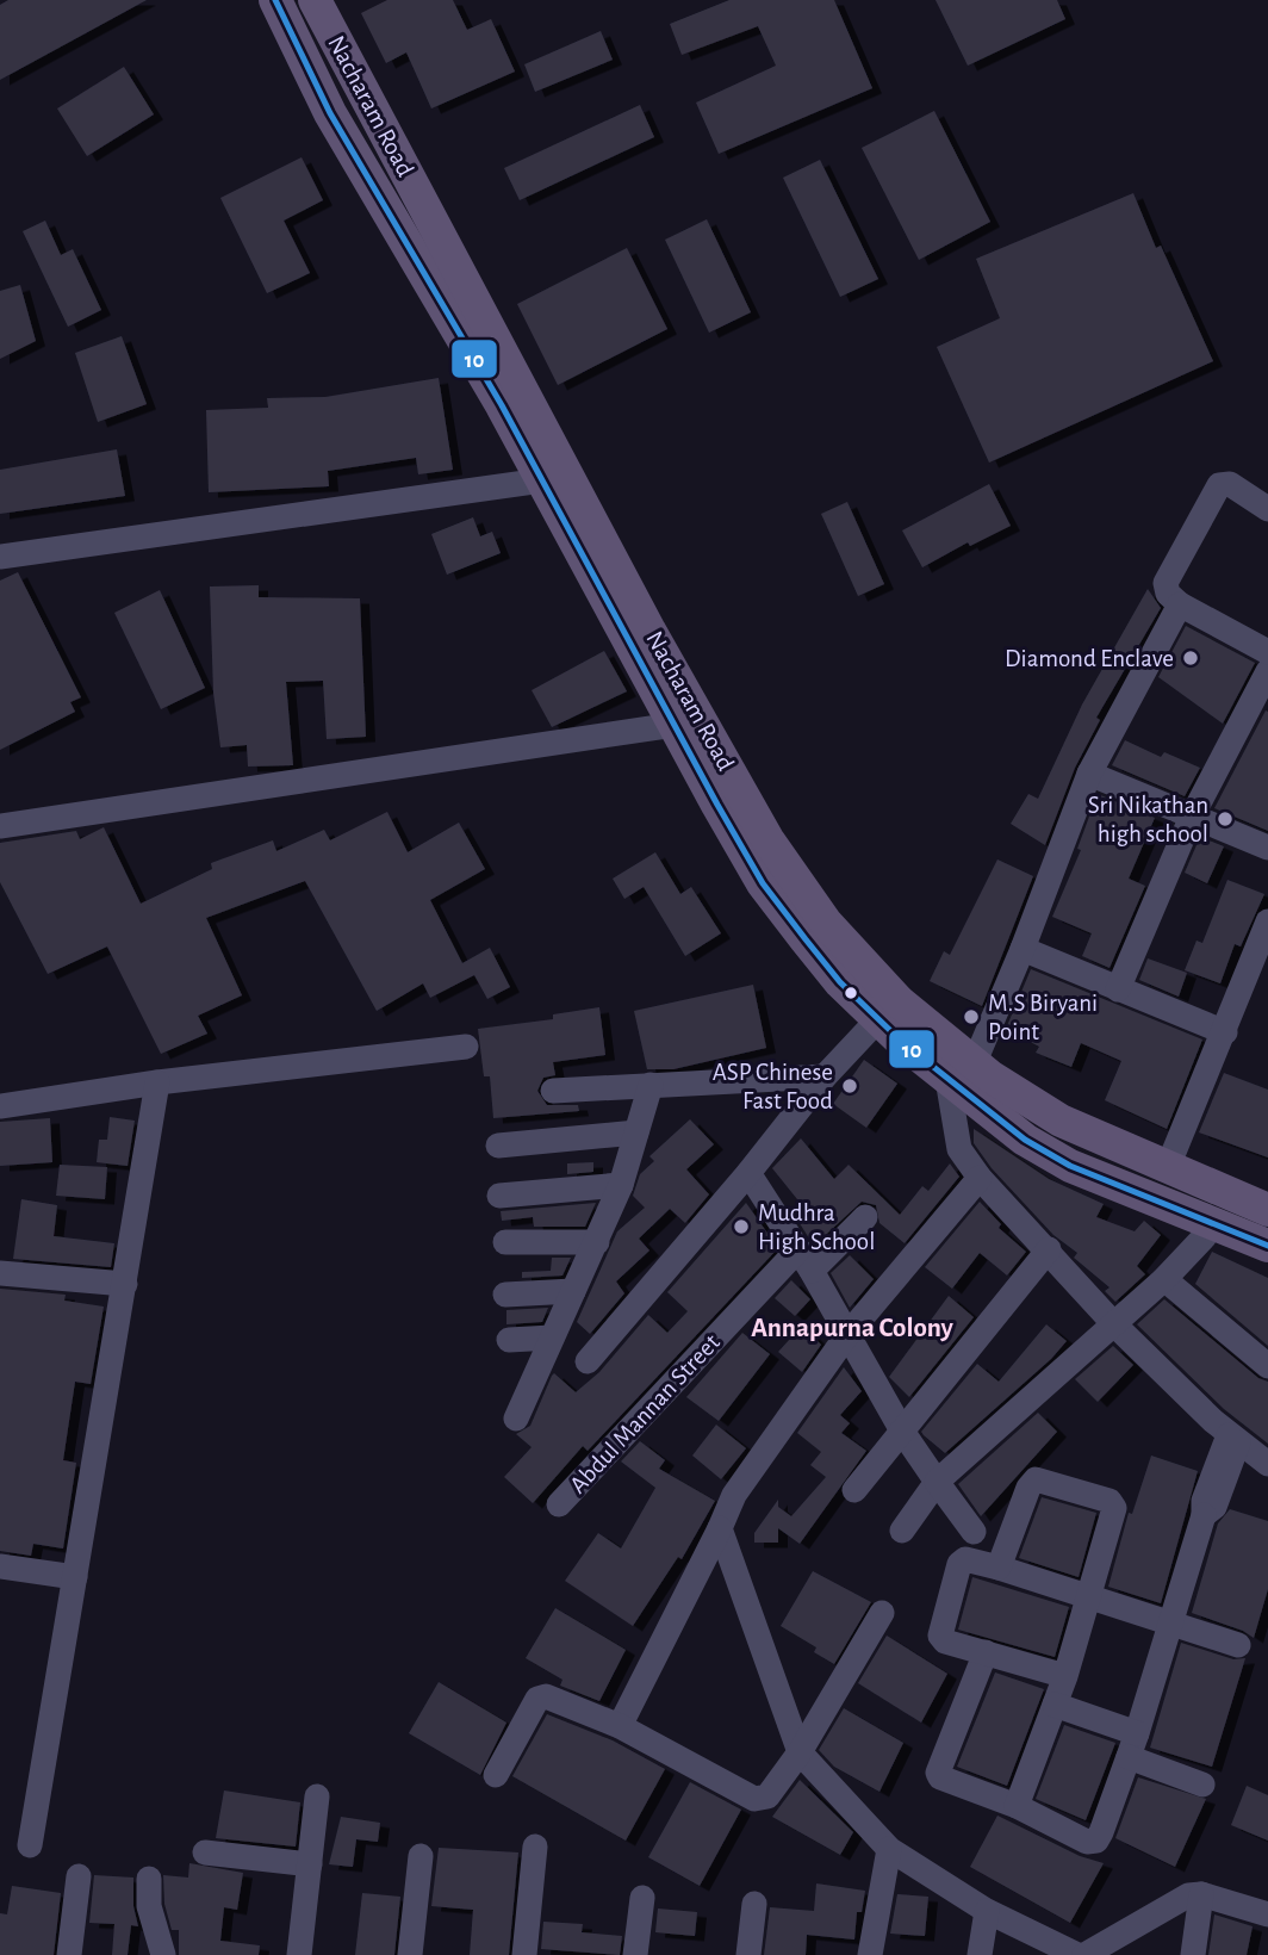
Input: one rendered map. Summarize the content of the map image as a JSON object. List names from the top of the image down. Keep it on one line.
{"streets":{"main road":["Nacharam Road"],"street":["Abdul Mannan Street"]},"districts":["Annapurna Colony"],"places":["Diamond Enclave","Sri Nikathan high school","M.S Biryani Point","ASP Chinese Fast Food","Mudhra High School"],"lines":["transit line 10"]}
